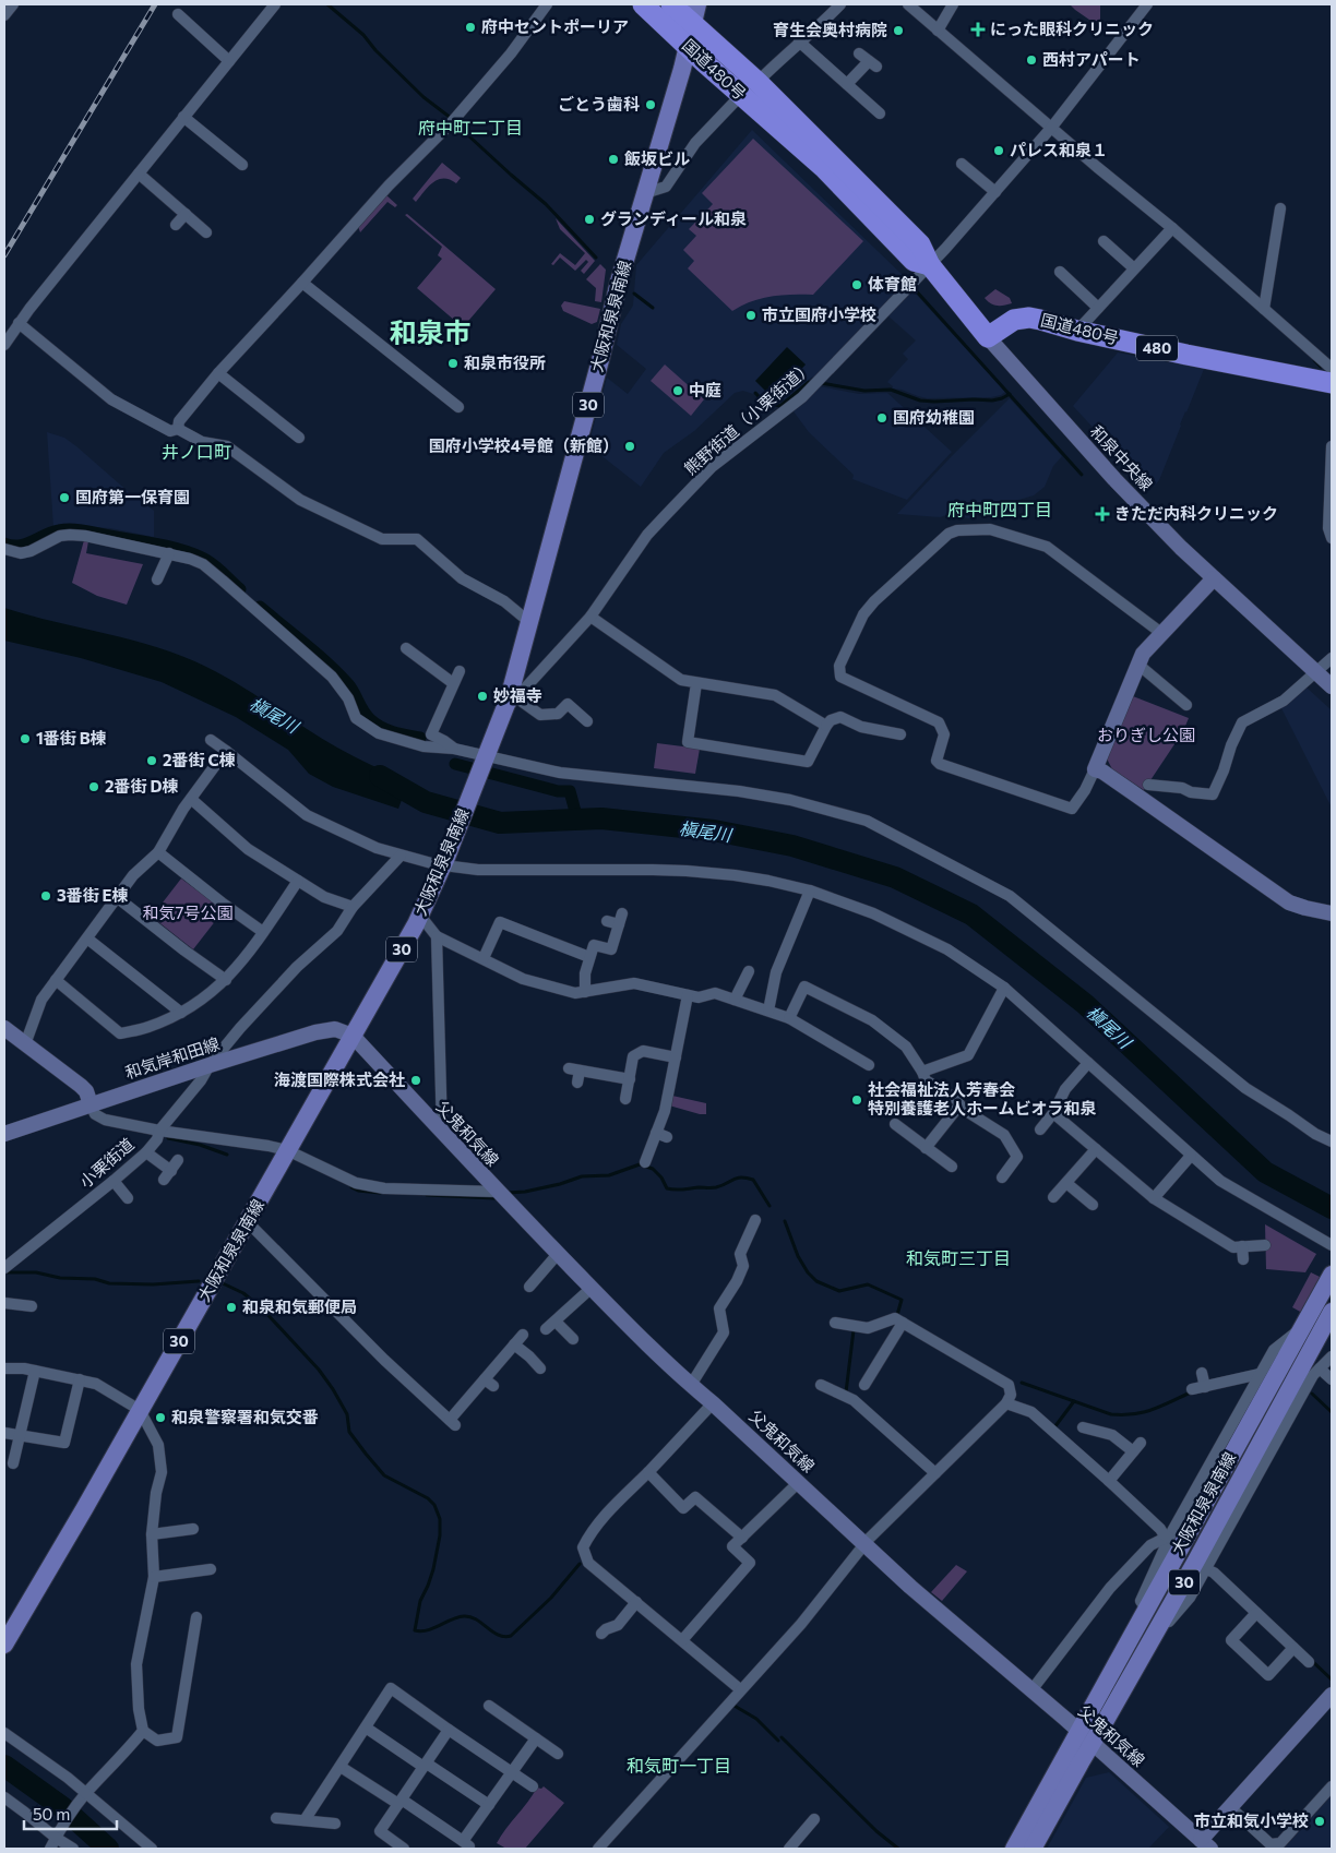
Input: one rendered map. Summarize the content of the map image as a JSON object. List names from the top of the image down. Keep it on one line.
{"streets":{"highway":["国道480号","480"],"main road":["大阪和泉泉南線","30","和泉中央線","和気岸和田線","父鬼和気線"],"street":["熊野街道（小栗街道）","小栗街道"]},"crossings":[["国道480号","大阪和泉泉南線"],["国道480号","熊野街道（小栗街道）"],["国道480号","和泉中央線"],["大阪和泉泉南線","熊野街道（小栗街道）"],["大阪和泉泉南線","和気岸和田線"],["大阪和泉泉南線","父鬼和気線"],["和気岸和田線","父鬼和気線"],["和気岸和田線","小栗街道"]],"districts":["府中町二丁目","和泉市","井ノ口町","府中町四丁目","和気町三丁目","和気町一丁目"],"water":["槇尾川"],"parks":["おりぎし公園","和気7号公園"],"places":{"other":["府中セントポーリア","育生会奥村病院","西村アパート","ごとう歯科","パレス和泉１","飯坂ビル","グランディール和泉","体育館","市立国府小学校","和泉市役所","中庭","国府幼稚園","国府小学校4号館（新館）","国府第一保育園","妙福寺","1番街 B棟","2番街 C棟","2番街 D棟","3番街 E棟","海渡国際株式会社","社会福祉法人芳春会 特別養護老人ホームビオラ和泉","和泉和気郵便局","和泉警察署和気交番","市立和気小学校"],"health":["にった眼科クリニック","きただ内科クリニック"]},"scale_bar":"50 m"}
